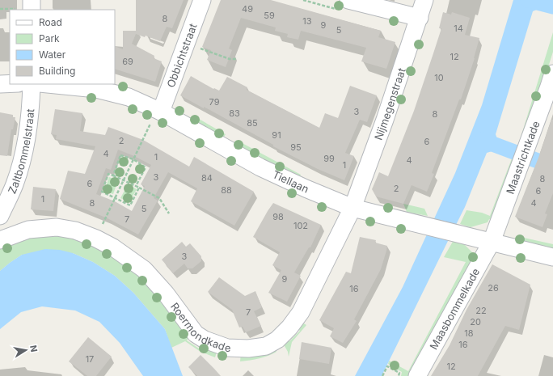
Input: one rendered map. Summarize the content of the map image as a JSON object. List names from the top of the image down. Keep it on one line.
{"streets":{"street":["Obbichtstraat","Nijmegenstraat","Zaltbommelstraat","Maastrichtkade","Tiellaan","Maasbommelkade","Roermondkade"]},"crossings":[["Obbichtstraat","Tiellaan"],["Nijmegenstraat","Tiellaan"],["Nijmegenstraat","Roermondkade"],["Maastrichtkade","Tiellaan"],["Maastrichtkade","Maasbommelkade"],["Tiellaan","Maasbommelkade"],["Tiellaan","Roermondkade"]],"house_numbers":["49","59","8","13","9","14","5","12","69","10","79","3","83","8","85","91","2","6","95","4","1","99","4","1","3","84","8","6","2","88","6","1","8","4","5","98","7","102","3","9","26","16","22","7","20","18","16","17","12"],"legend":["Road","Park","Water","Building"],"north":"right"}
